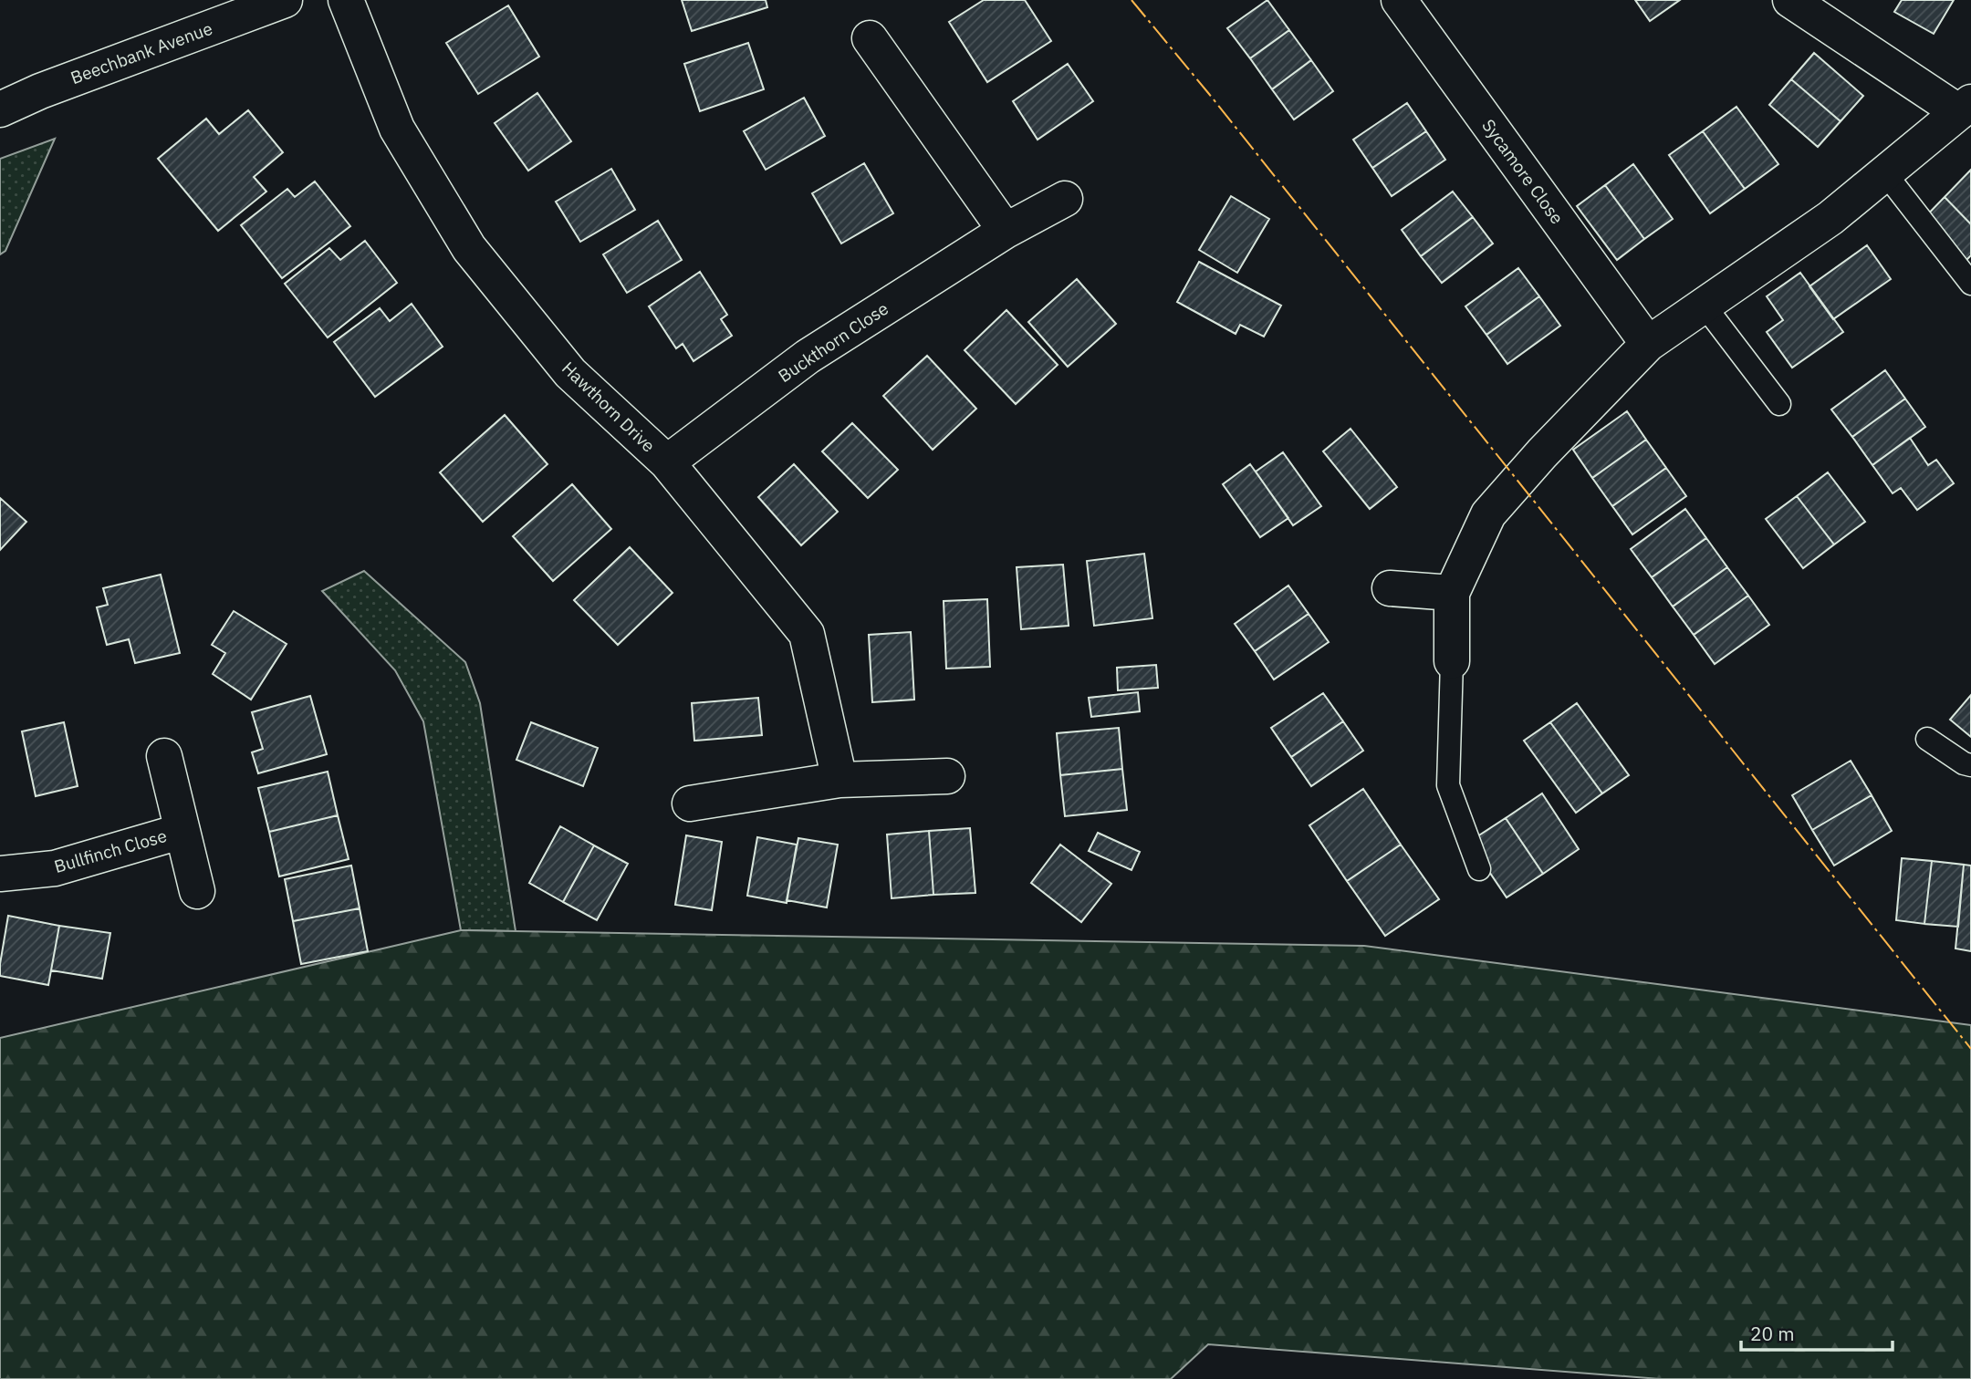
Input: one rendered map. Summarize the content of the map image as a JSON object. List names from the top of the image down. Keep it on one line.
{"streets":{"street":["Beechbank Avenue","Sycamore Close","Buckthorn Close","Hawthorn Drive","Bullfinch Close"]},"crossings":[["Buckthorn Close","Hawthorn Drive"]],"scale_bar":"20 m"}
